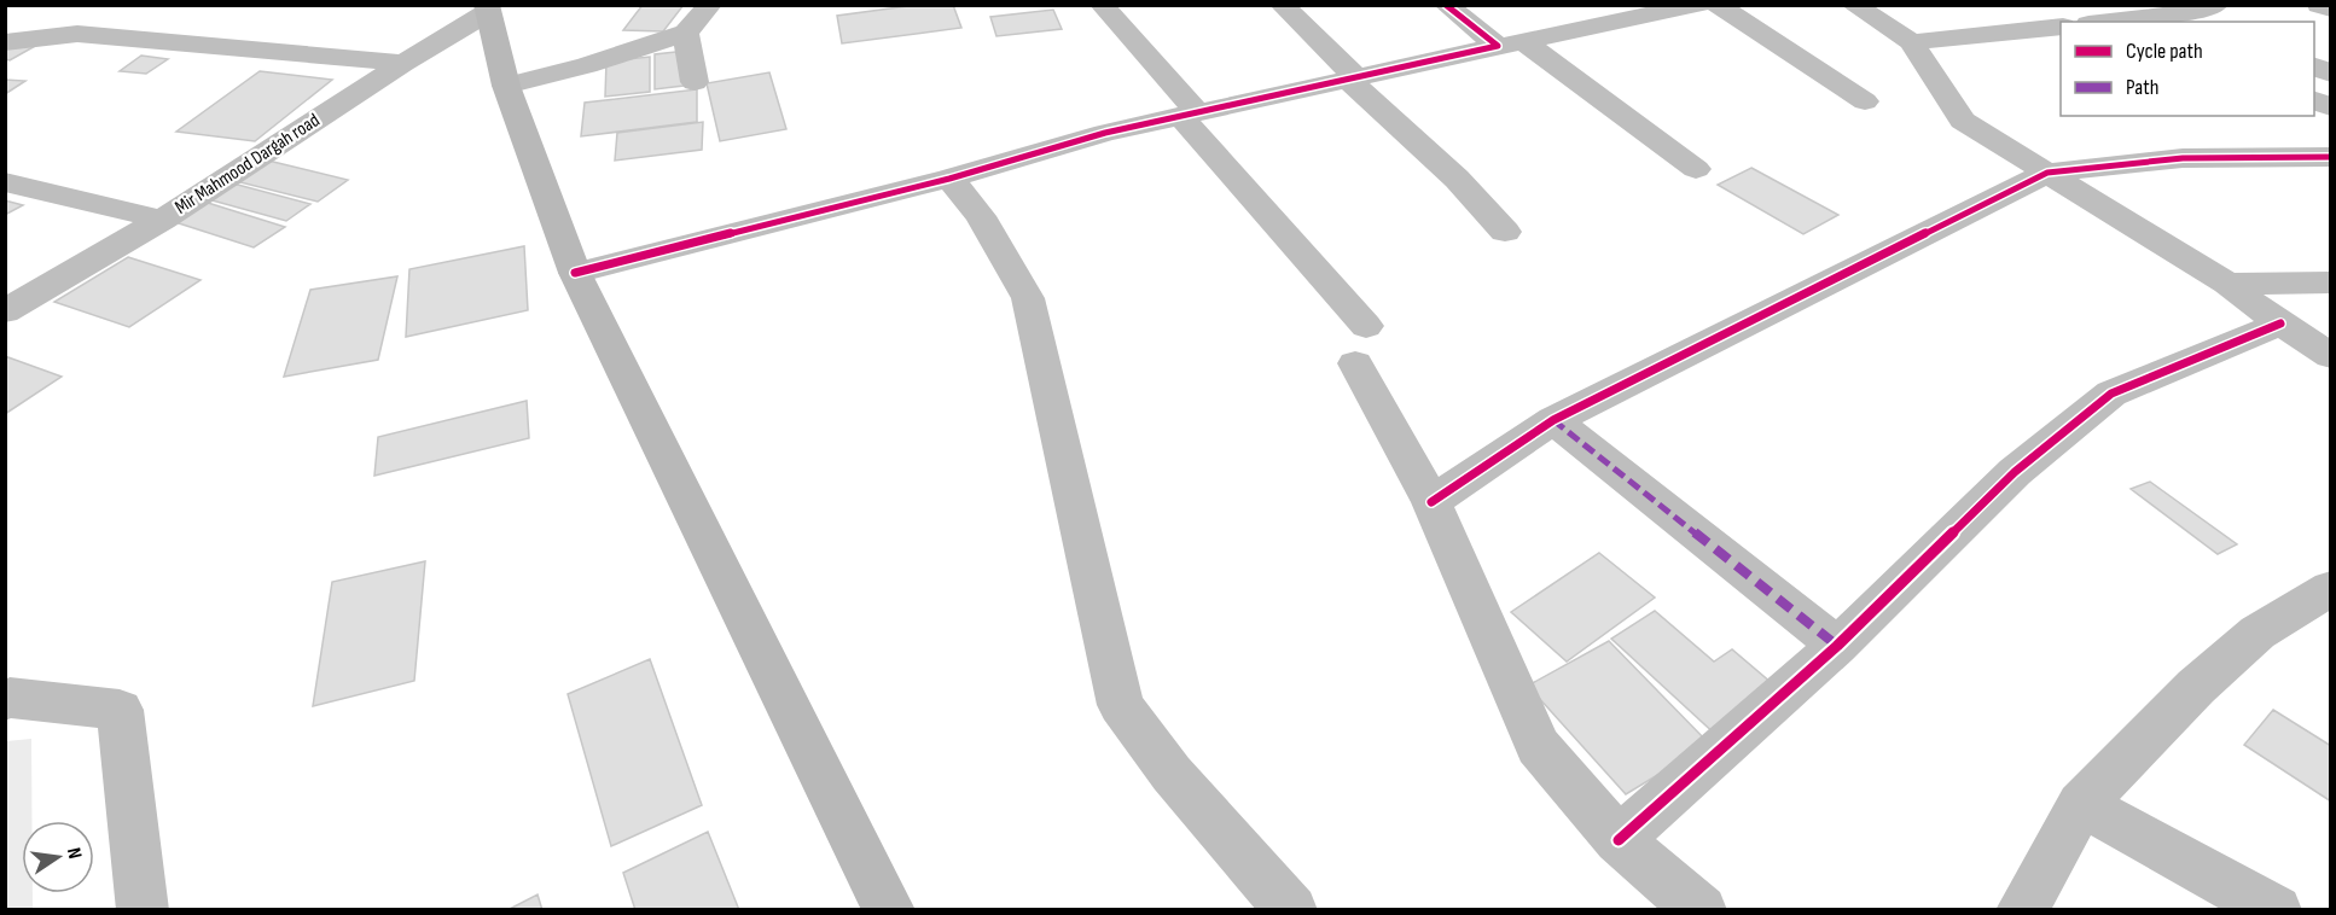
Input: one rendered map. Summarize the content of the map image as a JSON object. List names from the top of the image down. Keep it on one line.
{"streets":{"street":["Mir Mahmood Dargah road"]},"legend":["Cycle path","Path"],"north":"right"}
